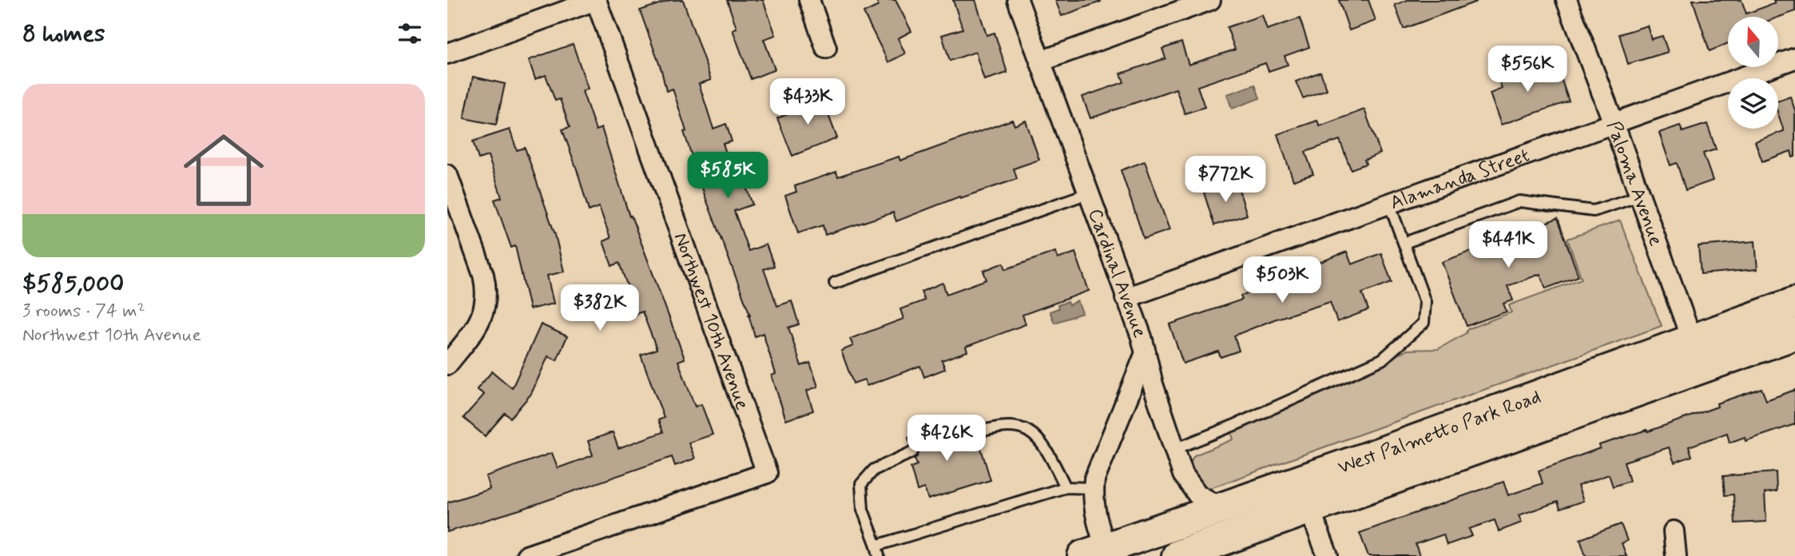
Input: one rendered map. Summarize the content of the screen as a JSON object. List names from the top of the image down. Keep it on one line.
{"streets":{"main road":["West Palmetto Park Road"],"street":["Alamanda Street","Paloma Avenue","Cardinal Avenue","Northwest 10th Avenue"]},"crossings":[["Alamanda Street","Paloma Avenue"],["Alamanda Street","Cardinal Avenue"],["Paloma Avenue","West Palmetto Park Road"],["Cardinal Avenue","West Palmetto Park Road"]],"north":"top","page":{"heading":"8 homes","price":["$556K","$433K","$585K","$772K","$441K","$503K","$382K","$426K"],"list":[{"name":"$585,000","note":"3 rooms · 74 m² · Northwest 10th Avenue"}]}}
